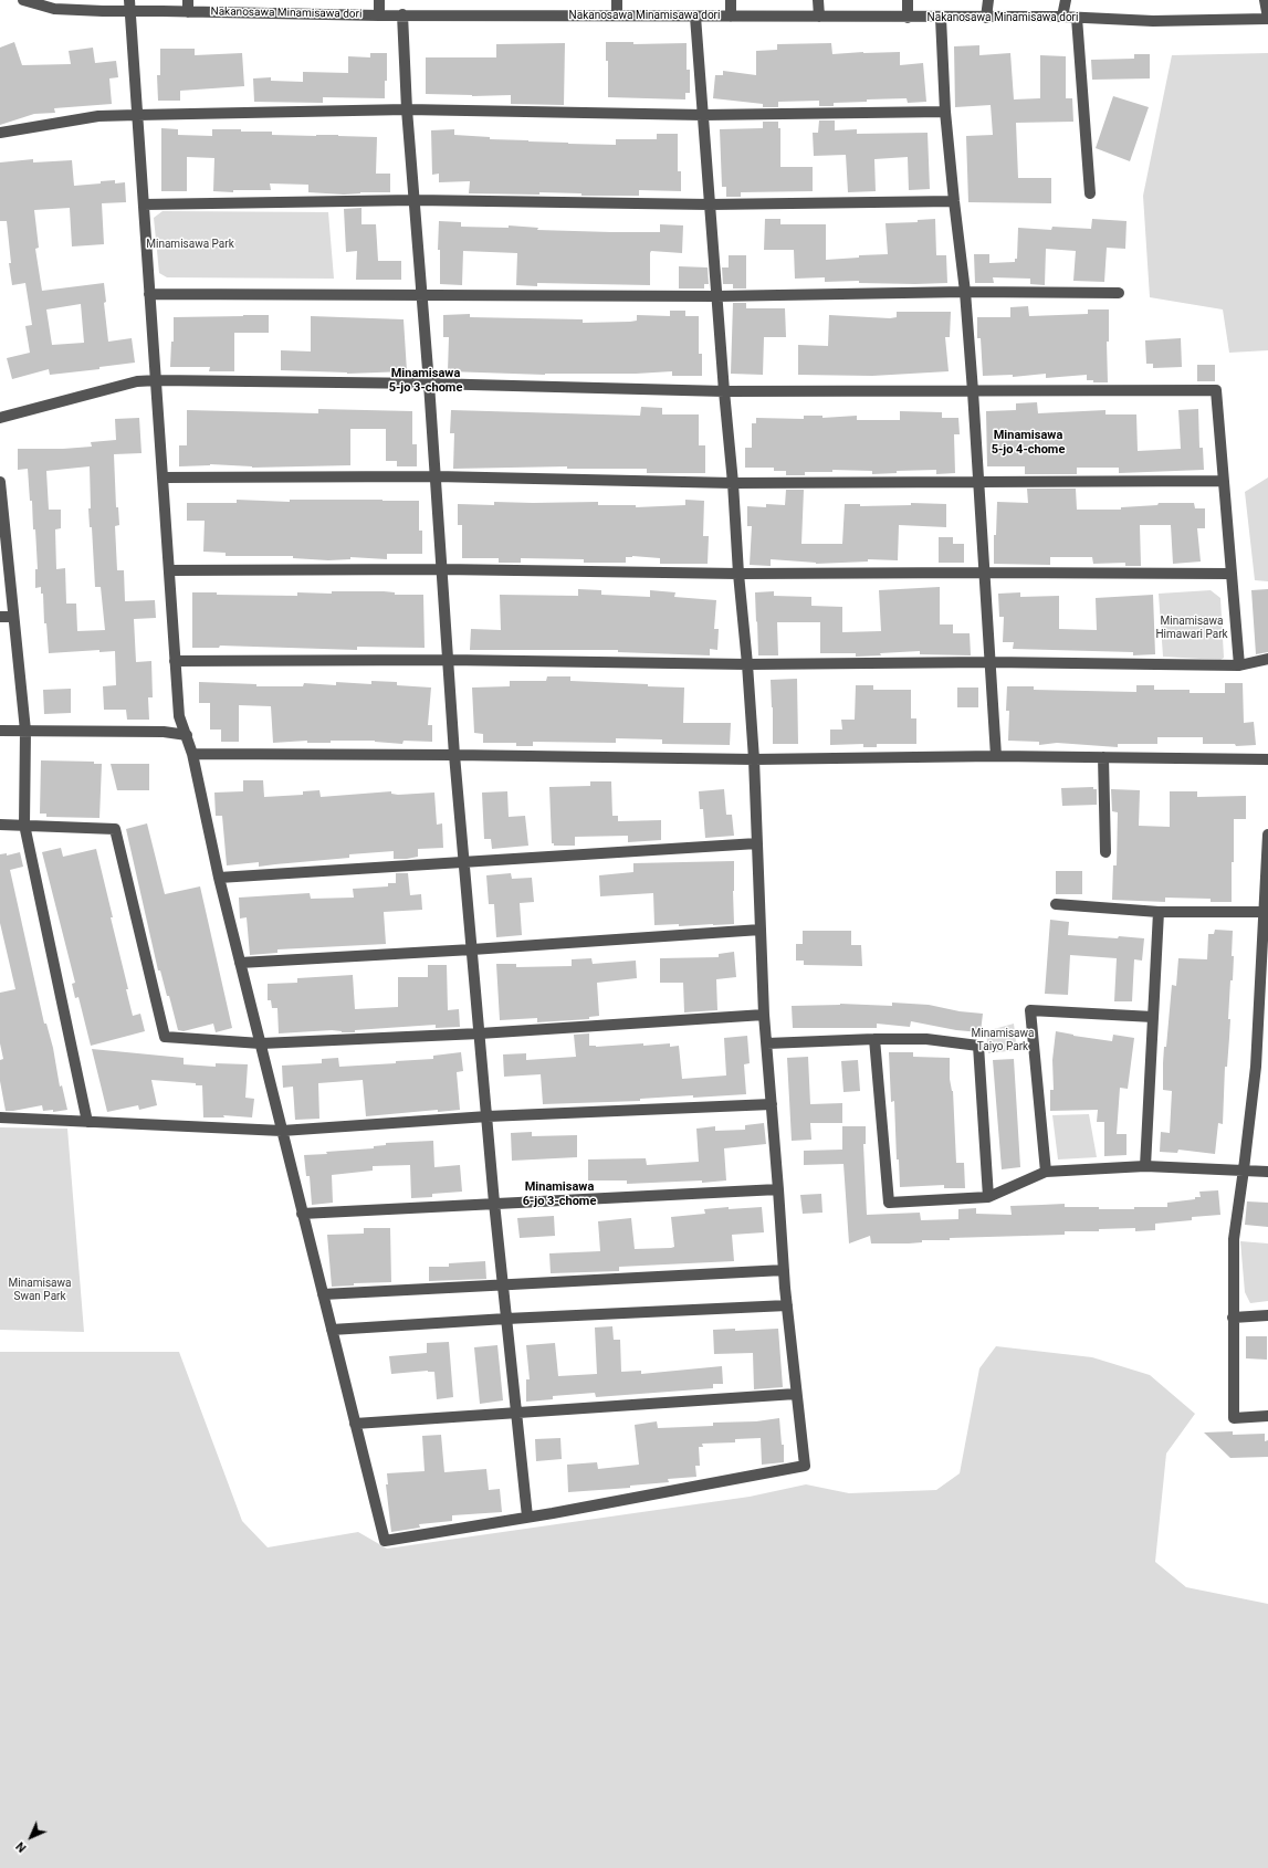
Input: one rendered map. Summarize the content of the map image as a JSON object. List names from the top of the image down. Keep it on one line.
{"streets":{"street":["Nakanosawa Minamisawa dori"]},"districts":["Minamisawa 5-jo 3-chome","Minamisawa 5-jo 4-chome","Minamisawa 6-jo 3-chome"],"parks":["Minamisawa Park","Minamisawa Himawari Park","Minamisawa Taiyo Park","Minamisawa Swan Park"],"north":"bottom left"}
